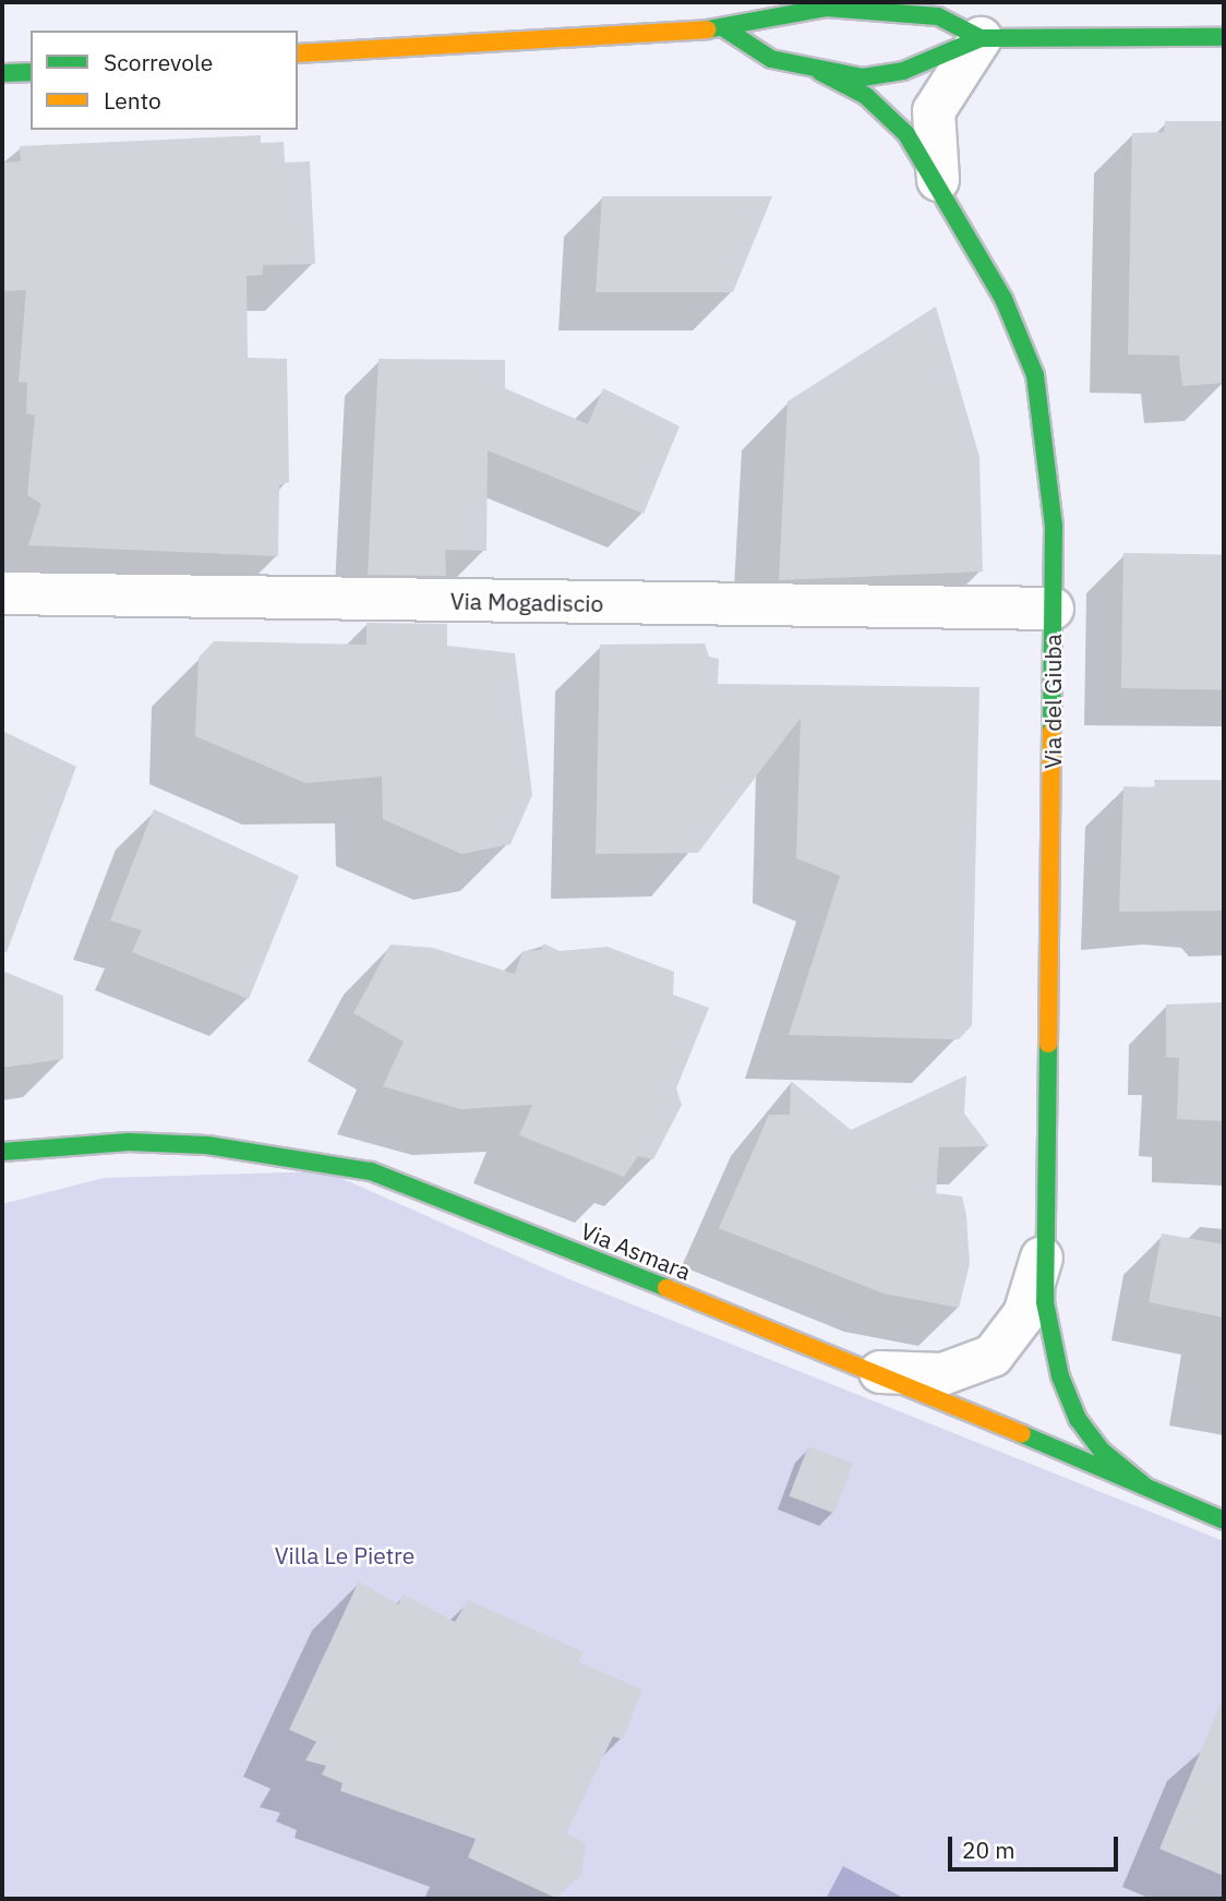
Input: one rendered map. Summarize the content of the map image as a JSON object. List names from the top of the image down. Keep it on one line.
{"streets":{"street":["Via Mogadiscio","Via del Giuba","Via Asmara"]},"crossings":[["Via Mogadiscio","Via del Giuba"],["Via del Giuba","Via Asmara"]],"parks":["Villa Le Pietre"],"legend":["Scorrevole","Lento"],"scale_bar":"20 m"}
